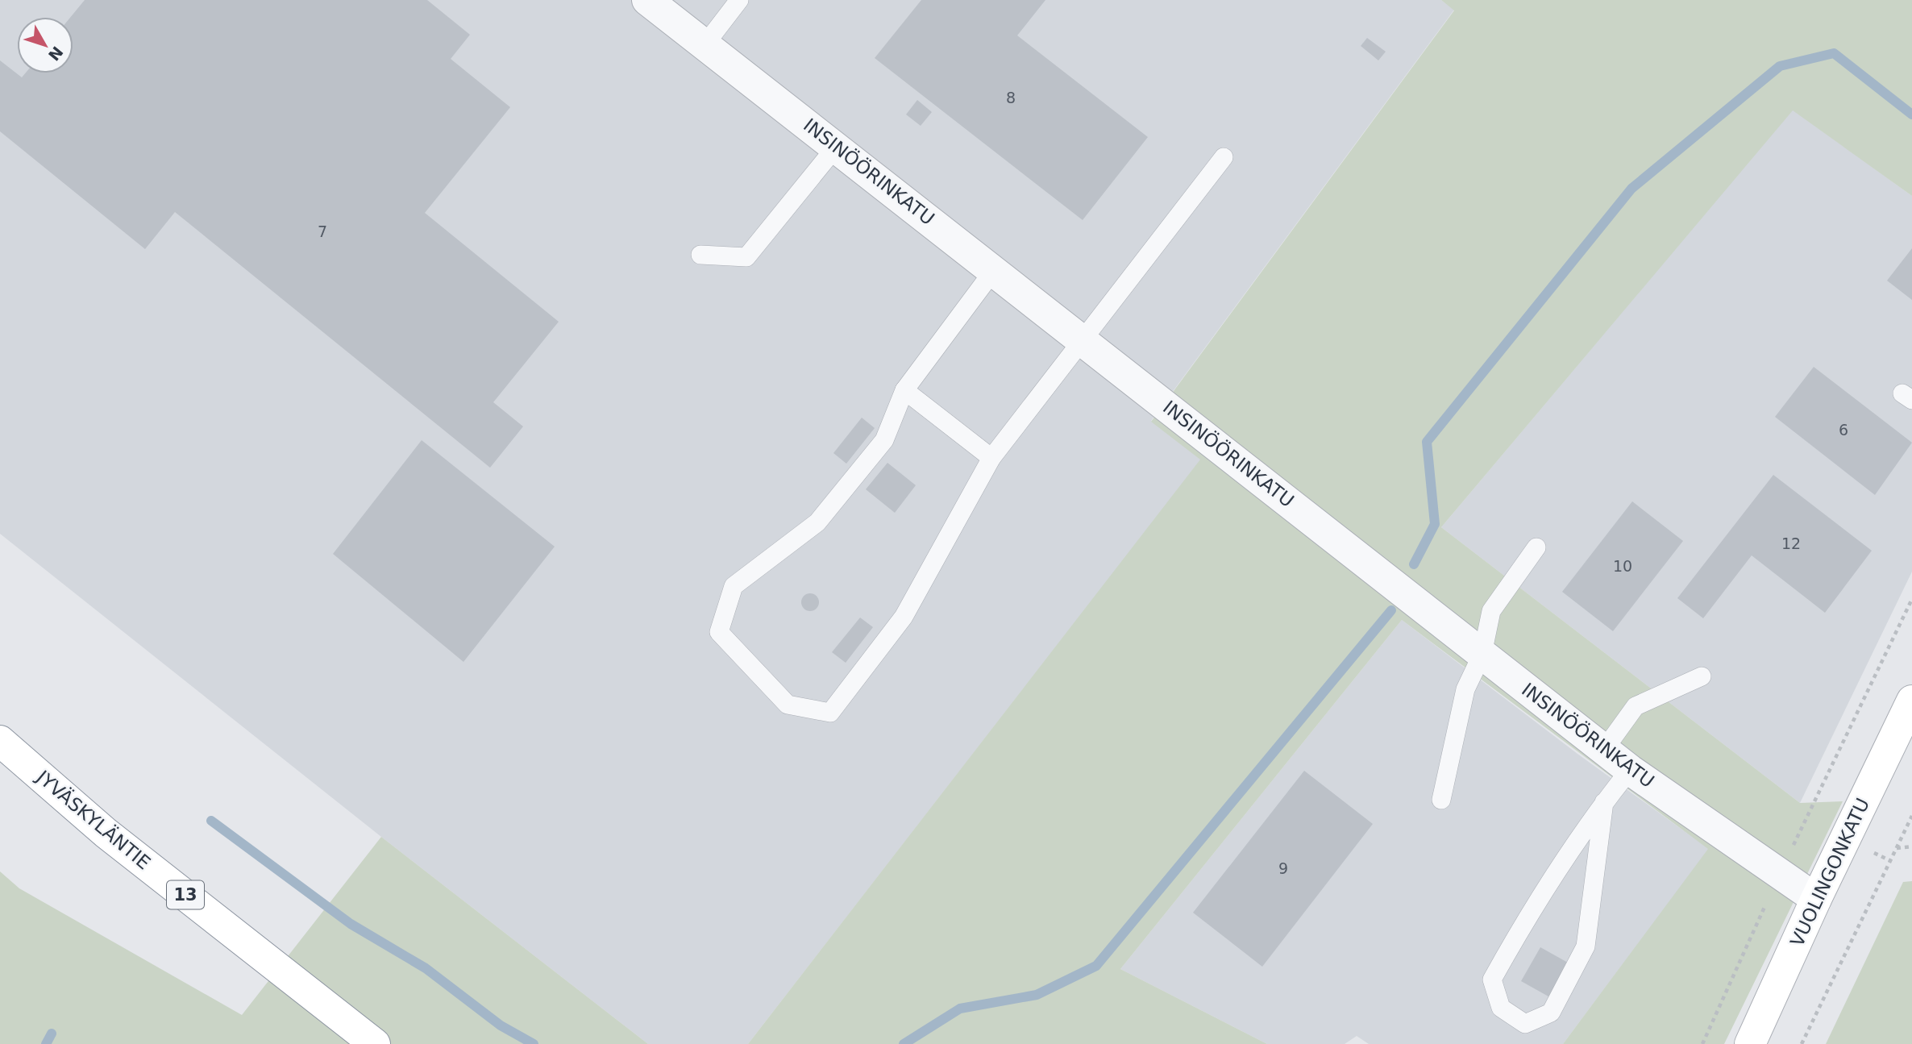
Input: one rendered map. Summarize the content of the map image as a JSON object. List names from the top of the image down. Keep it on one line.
{"streets":{"main road":["JYVÄSKYLÄNTIE","VUOLINGONKATU","13"],"street":["INSINÖÖRINKATU"]},"crossings":[["INSINÖÖRINKATU","VUOLINGONKATU"]],"house_numbers":["8","7","6","12","10","9"],"north":"bottom right"}
